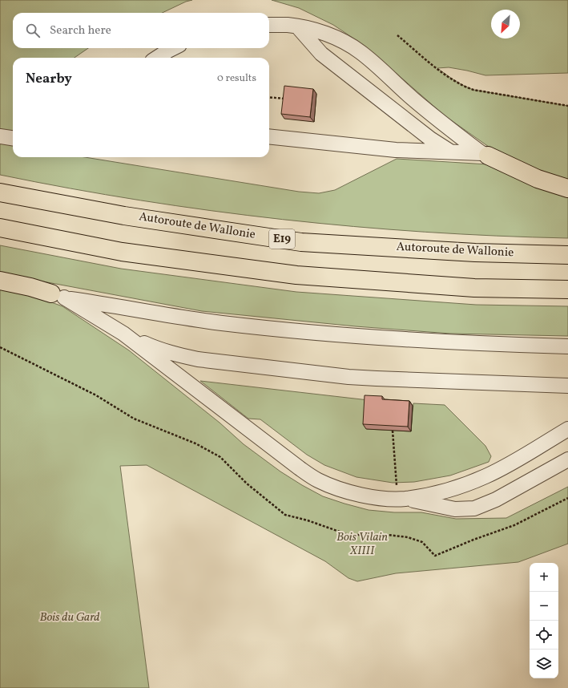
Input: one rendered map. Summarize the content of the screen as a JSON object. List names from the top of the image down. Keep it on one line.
{"streets":{"highway":["Autoroute de Wallonie","E19"]},"parks":["Bois Vilain XIIII","Bois du Gard"],"north":"bottom left","page":{"search":"Search here","heading":["Nearby","0 results"],"map_buttons":["+","−"]}}
